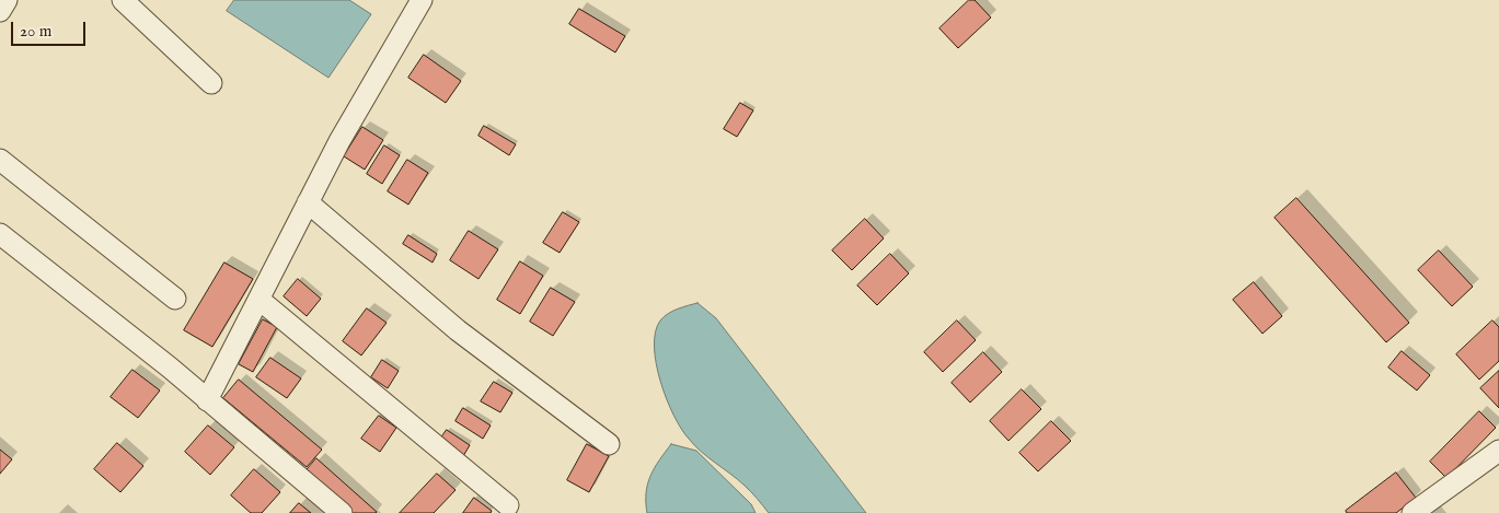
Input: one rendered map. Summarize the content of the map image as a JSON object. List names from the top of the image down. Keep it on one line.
{"scale_bar":"20 m"}
